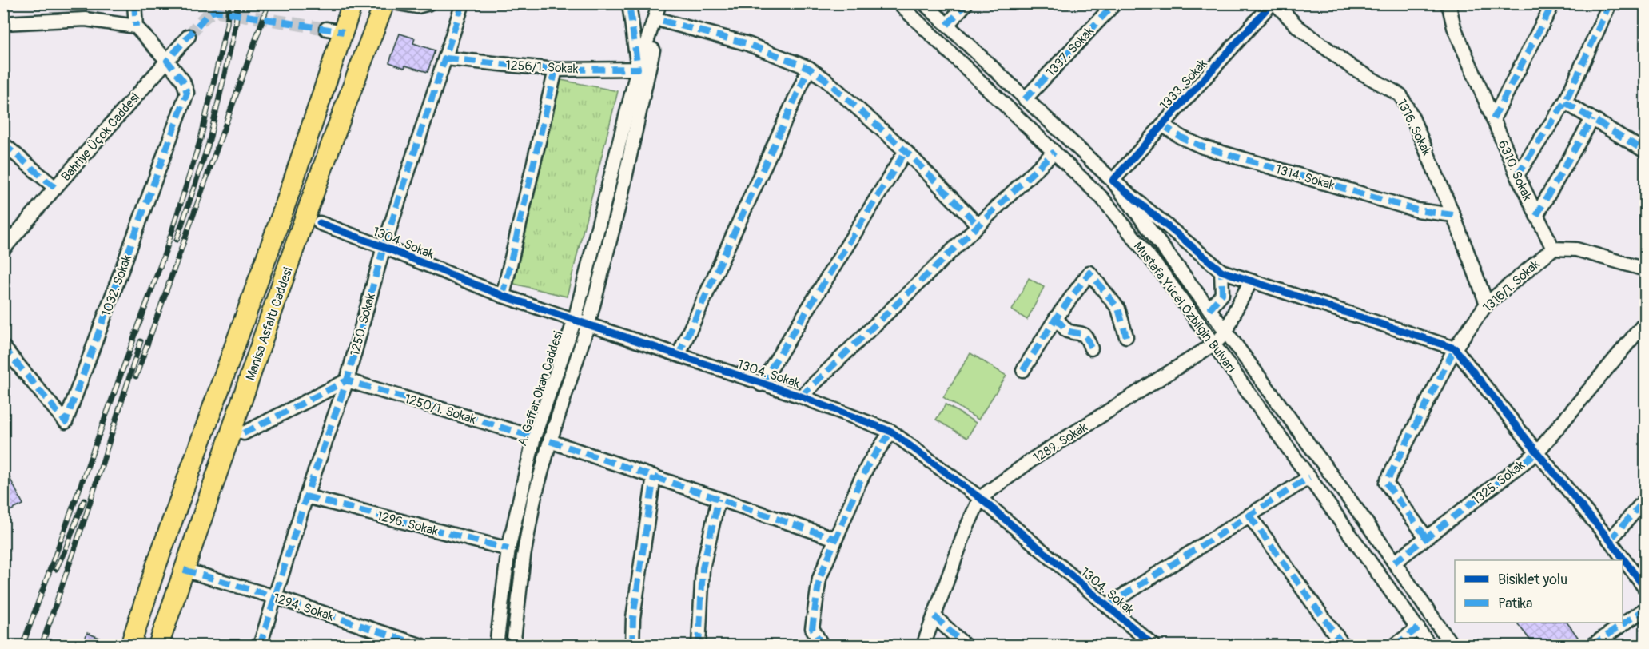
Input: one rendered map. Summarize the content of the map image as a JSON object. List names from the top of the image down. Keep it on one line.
{"streets":{"highway":["Manisa Asfaltı Caddesi"],"street":["1337. Sokak","1256/1. Sokak","1333. Sokak","1316. Sokak","Bahriye Üçok Caddesi","6310. Sokak","1314. Sokak","1304. Sokak","1032. Sokak","1316/1. Sokak","Mustafa Yücel Özbilgin Bulvarı","1250. Sokak","A. Gaffar Okan Caddesi","1250/1. Sokak","1289. Sokak","1325. Sokak","1296. Sokak","1294. Sokak"]},"crossings":[["1337. Sokak","Mustafa Yücel Özbilgin Bulvarı"],["1256/1. Sokak","1250. Sokak"],["1256/1. Sokak","A. Gaffar Okan Caddesi"],["1333. Sokak","1314. Sokak"],["1333. Sokak","Mustafa Yücel Özbilgin Bulvarı"],["1316. Sokak","1314. Sokak"],["1316. Sokak","1316/1. Sokak"],["Bahriye Üçok Caddesi","1032. Sokak"],["6310. Sokak","1316/1. Sokak"],["1304. Sokak","1250. Sokak"],["1304. Sokak","A. Gaffar Okan Caddesi"],["1304. Sokak","1289. Sokak"],["Mustafa Yücel Özbilgin Bulvarı","1289. Sokak"],["Mustafa Yücel Özbilgin Bulvarı","1325. Sokak"],["Manisa Asfaltı Caddesi","1294. Sokak"],["1250. Sokak","1250/1. Sokak"],["1250. Sokak","1296. Sokak"],["1250. Sokak","1294. Sokak"],["A. Gaffar Okan Caddesi","1250/1. Sokak"],["A. Gaffar Okan Caddesi","1296. Sokak"]],"legend":["Bisiklet yolu","Patika"]}
